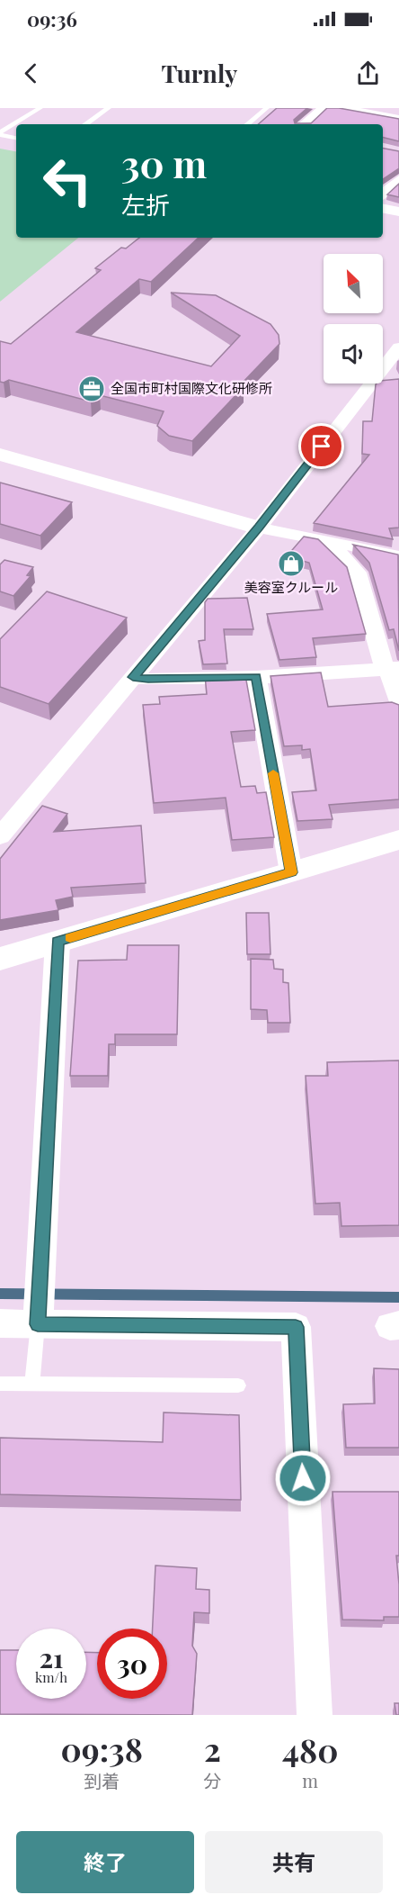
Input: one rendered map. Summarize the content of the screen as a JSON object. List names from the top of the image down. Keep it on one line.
{"places":{"office":["全国市町村国際文化研修所"],"shop":["美容室クルール"]},"north":"top left","page":{"status":"09:36","header":"Turnly","turn":["30 m","左折"],"speed":"21 km/h","limit":"30","eta":["09:38","到着","2","分","480","m"],"buttons":["終了","共有"]}}
